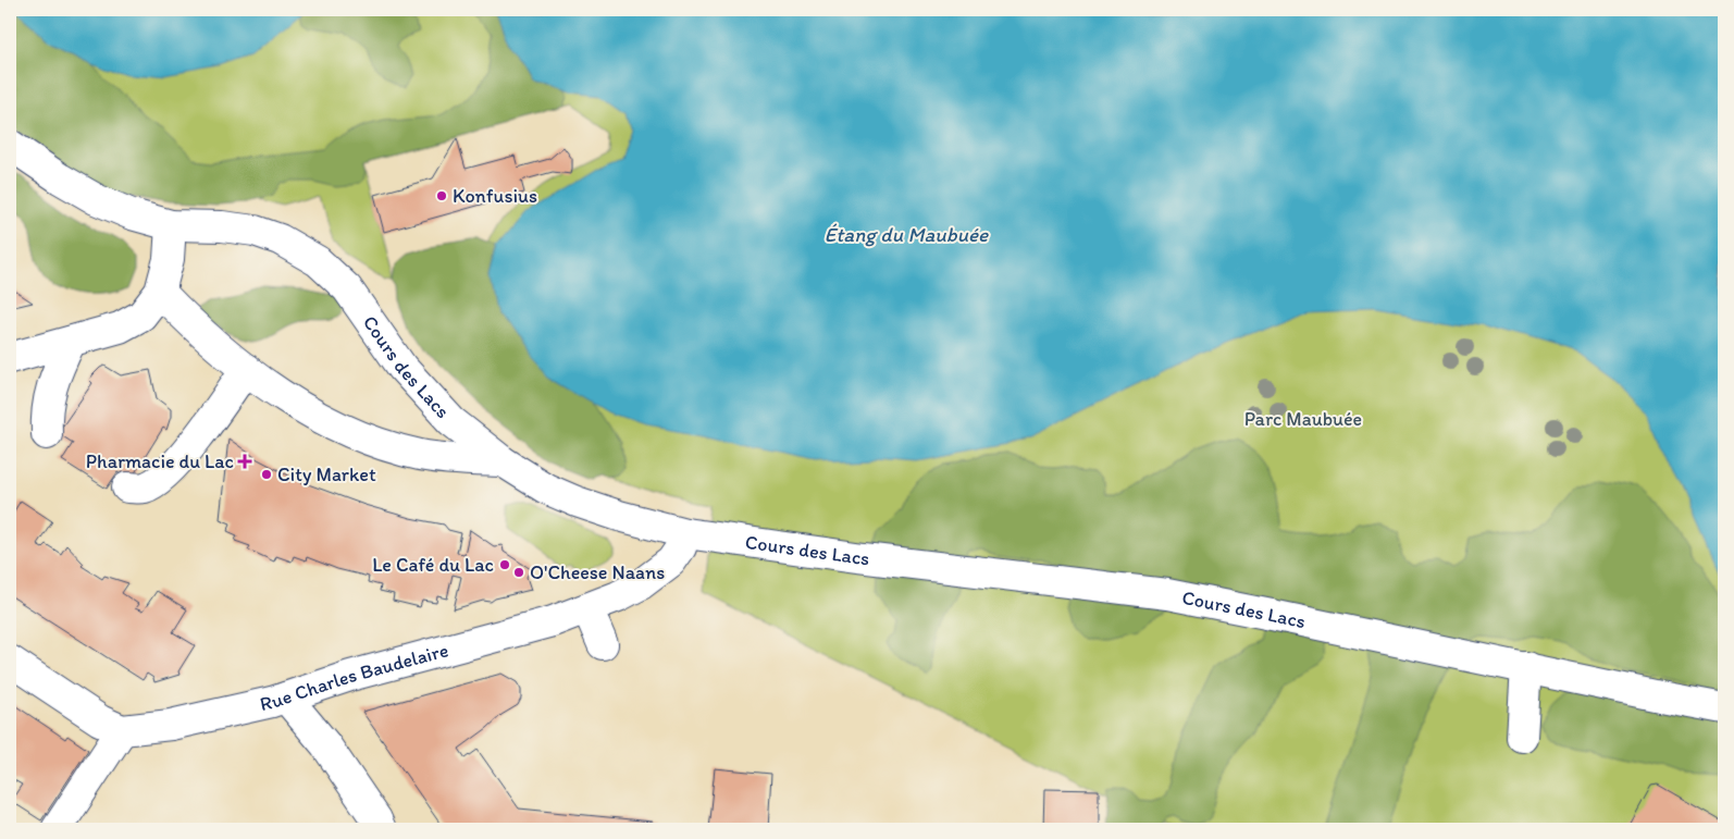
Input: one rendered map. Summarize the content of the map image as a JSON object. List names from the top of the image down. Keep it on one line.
{"streets":{"street":["Cours des Lacs","Rue Charles Baudelaire"]},"crossings":[["Cours des Lacs","Rue Charles Baudelaire"]],"water":["Étang du Maubuée"],"parks":["Parc Maubuée"],"places":{"other":["Konfusius","City Market","Le Café du Lac","O'Cheese Naans"],"health":["Pharmacie du Lac"]}}
